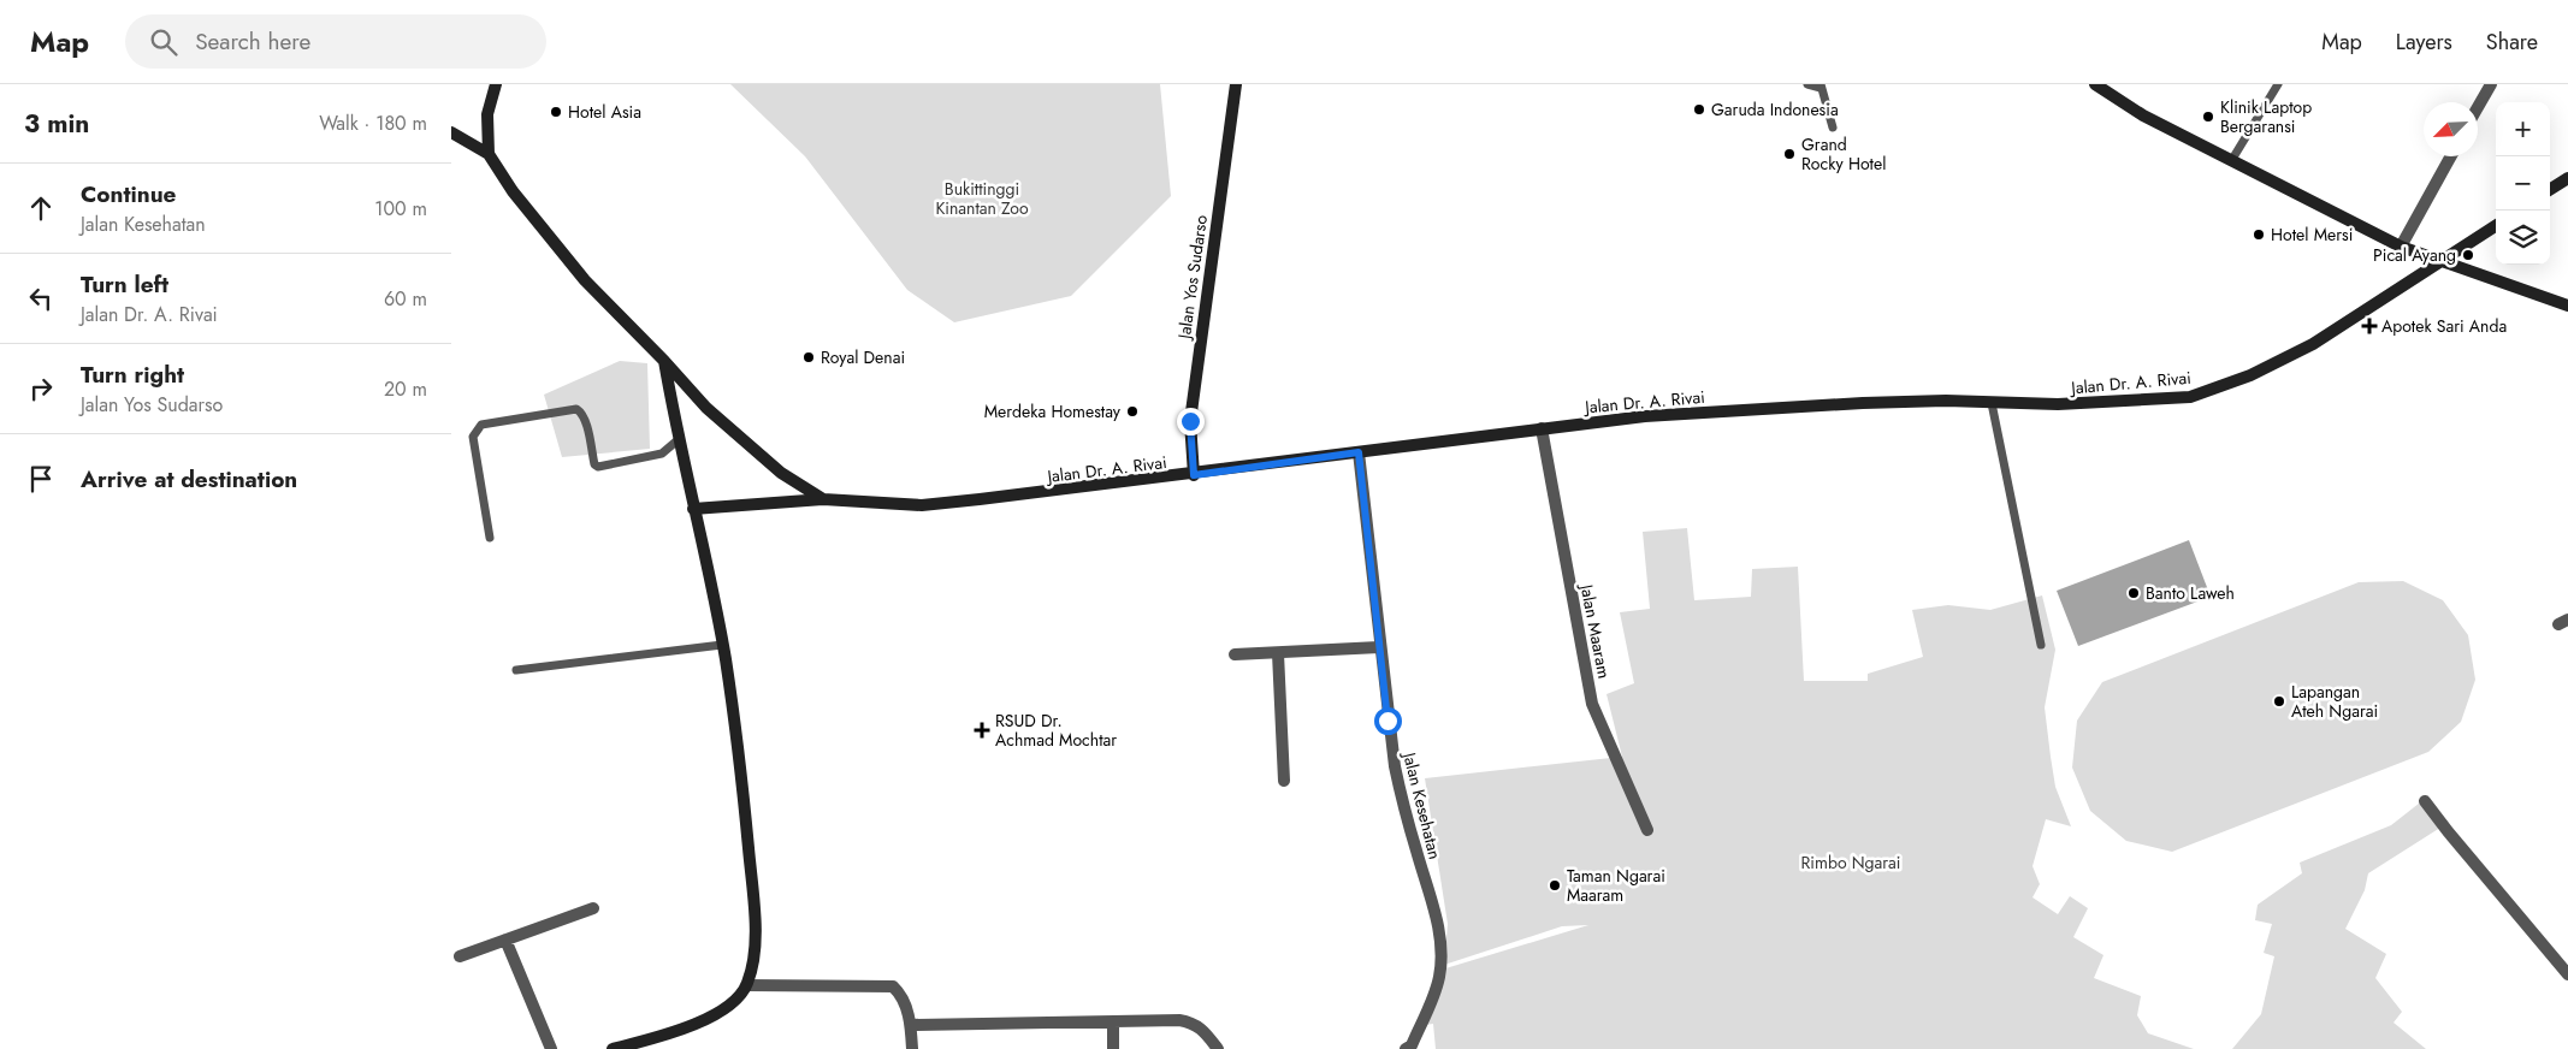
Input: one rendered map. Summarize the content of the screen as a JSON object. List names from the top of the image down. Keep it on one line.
{"streets":{"main road":["Jalan Yos Sudarso","Jalan Dr. A. Rivai"],"street":["Jalan Maaram","Jalan Kesehatan"]},"crossings":[["Jalan Yos Sudarso","Jalan Dr. A. Rivai"],["Jalan Dr. A. Rivai","Jalan Maaram"],["Jalan Dr. A. Rivai","Jalan Kesehatan"]],"parks":["Bukittinggi Kinantan Zoo","Rimbo Ngarai"],"places":{"other":["Garuda Indonesia","Hotel Asia","Klinik Laptop Bergaransi","Grand Rocky Hotel","Hotel Mersi","Pical Ayang","Royal Denai","Merdeka Homestay","Banto Laweh","Lapangan Ateh Ngarai","Taman Ngarai Maaram"],"health":["Apotek Sari Anda","RSUD Dr. Achmad Mochtar"]},"north":"bottom left","page":{"header":"Map","search":"Search here","nav":["Map","Layers","Share"],"heading":["3 min","Walk · 180 m"],"map_buttons":["+","−"],"list":[["Continue","Jalan Kesehatan","100 m"],["Turn left","Jalan Dr. A. Rivai","60 m"],["Turn right","Jalan Yos Sudarso","20 m"],"Arrive at destination"]}}
